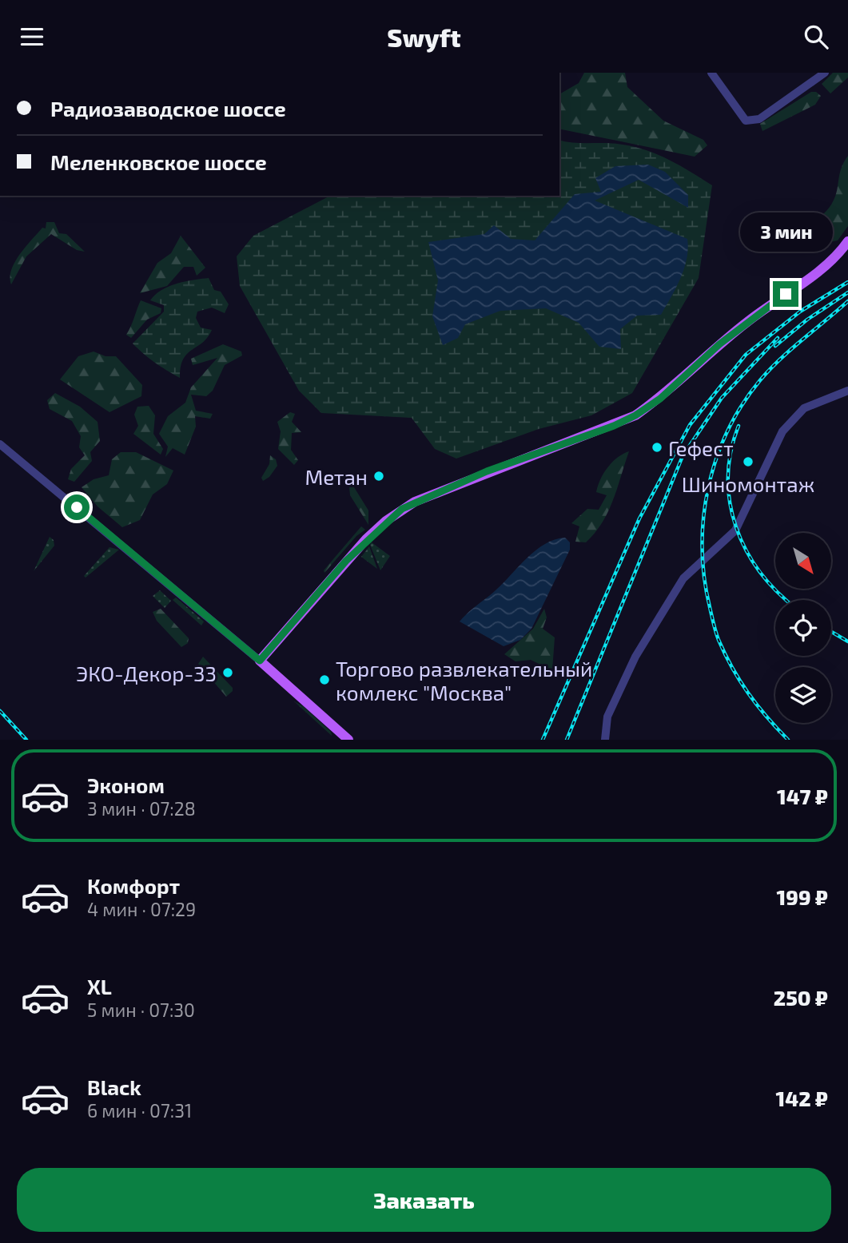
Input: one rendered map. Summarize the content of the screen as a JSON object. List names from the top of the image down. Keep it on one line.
{"places":["Гефест","Шиномонтаж","Метан","ЭКО-Декор-33","Торгово развлекательный комлекс \"Москва\""],"north":"bottom right","page":{"header":"Swyft","banner":["Радиозаводское шоссе","Меленковское шоссе"],"bubble":"3 мин","list":[{"name":"Эконом","note":"3 мин · 07:28","value":"147 ₽"},{"name":"Комфорт","note":"4 мин · 07:29","value":"199 ₽"},{"name":"XL","note":"5 мин · 07:30","value":"250 ₽"},{"name":"Black","note":"6 мин · 07:31","value":"142 ₽"}],"buttons":"Заказать"}}
